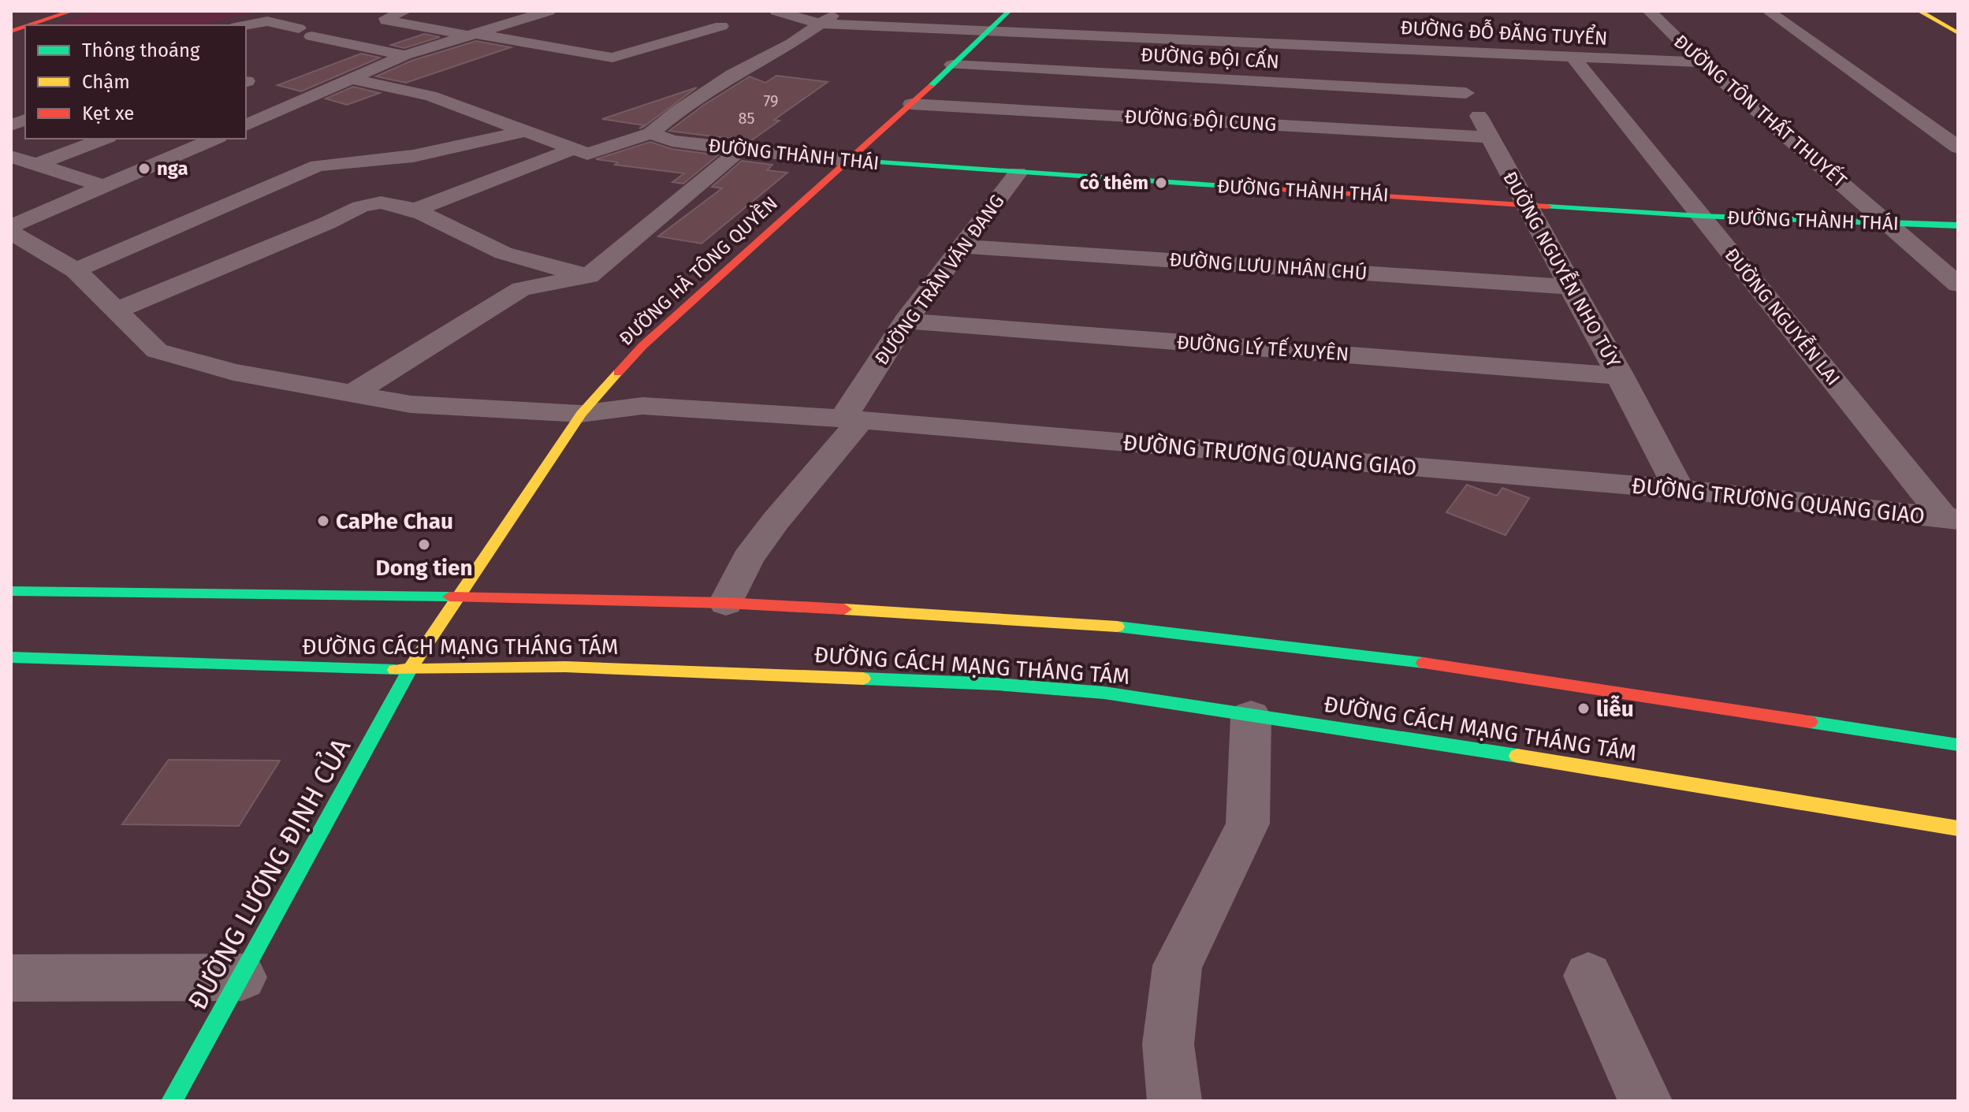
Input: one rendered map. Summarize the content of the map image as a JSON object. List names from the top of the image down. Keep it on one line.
{"streets":{"main road":["ĐƯỜNG THÀNH THÁI","ĐƯỜNG HÀ TÔNG QUYỀN","ĐƯỜNG CÁCH MẠNG THÁNG TÁM","ĐƯỜNG LƯƠNG ĐỊNH CỦA"],"street":["ĐƯỜNG ĐỖ ĐĂNG TUYỂN","ĐƯỜNG ĐỘI CẤN","ĐƯỜNG TÔN THẤT THUYẾT","ĐƯỜNG ĐỘI CUNG","ĐƯỜNG LƯU NHÂN CHÚ","ĐƯỜNG NGUYỄN NHO TÚY","ĐƯỜNG TRẦN VĂN ĐANG","ĐƯỜNG NGUYỄN LAI","ĐƯỜNG LÝ TẾ XUYÊN","ĐƯỜNG TRƯƠNG QUANG GIAO"]},"crossings":[["ĐƯỜNG ĐỖ ĐĂNG TUYỂN","ĐƯỜNG TÔN THẤT THUYẾT"],["ĐƯỜNG ĐỖ ĐĂNG TUYỂN","ĐƯỜNG NGUYỄN NHO TÚY"],["ĐƯỜNG ĐỖ ĐĂNG TUYỂN","ĐƯỜNG HÀ TÔNG QUYỀN"],["ĐƯỜNG ĐỖ ĐĂNG TUYỂN","ĐƯỜNG NGUYỄN LAI"],["ĐƯỜNG ĐỘI CẤN","ĐƯỜNG NGUYỄN NHO TÚY"],["ĐƯỜNG ĐỘI CẤN","ĐƯỜNG HÀ TÔNG QUYỀN"],["ĐƯỜNG TÔN THẤT THUYẾT","ĐƯỜNG THÀNH THÁI"],["ĐƯỜNG ĐỘI CUNG","ĐƯỜNG NGUYỄN NHO TÚY"],["ĐƯỜNG ĐỘI CUNG","ĐƯỜNG HÀ TÔNG QUYỀN"],["ĐƯỜNG THÀNH THÁI","ĐƯỜNG NGUYỄN NHO TÚY"],["ĐƯỜNG THÀNH THÁI","ĐƯỜNG HÀ TÔNG QUYỀN"],["ĐƯỜNG THÀNH THÁI","ĐƯỜNG TRẦN VĂN ĐANG"],["ĐƯỜNG THÀNH THÁI","ĐƯỜNG NGUYỄN LAI"],["ĐƯỜNG LƯU NHÂN CHÚ","ĐƯỜNG NGUYỄN NHO TÚY"],["ĐƯỜNG LƯU NHÂN CHÚ","ĐƯỜNG TRẦN VĂN ĐANG"],["ĐƯỜNG NGUYỄN NHO TÚY","ĐƯỜNG LÝ TẾ XUYÊN"],["ĐƯỜNG NGUYỄN NHO TÚY","ĐƯỜNG TRƯƠNG QUANG GIAO"],["ĐƯỜNG HÀ TÔNG QUYỀN","ĐƯỜNG TRƯƠNG QUANG GIAO"],["ĐƯỜNG HÀ TÔNG QUYỀN","ĐƯỜNG CÁCH MẠNG THÁNG TÁM"],["ĐƯỜNG HÀ TÔNG QUYỀN","ĐƯỜNG LƯƠNG ĐỊNH CỦA"],["ĐƯỜNG TRẦN VĂN ĐANG","ĐƯỜNG LÝ TẾ XUYÊN"],["ĐƯỜNG TRẦN VĂN ĐANG","ĐƯỜNG TRƯƠNG QUANG GIAO"],["ĐƯỜNG TRẦN VĂN ĐANG","ĐƯỜNG CÁCH MẠNG THÁNG TÁM"],["ĐƯỜNG NGUYỄN LAI","ĐƯỜNG TRƯƠNG QUANG GIAO"],["ĐƯỜNG CÁCH MẠNG THÁNG TÁM","ĐƯỜNG LƯƠNG ĐỊNH CỦA"]],"places":["nga","cô thêm","CaPhe Chau","Dong tien","liễu"],"house_numbers":["79","85"],"legend":["Thông thoáng","Chậm","Kẹt xe"]}
